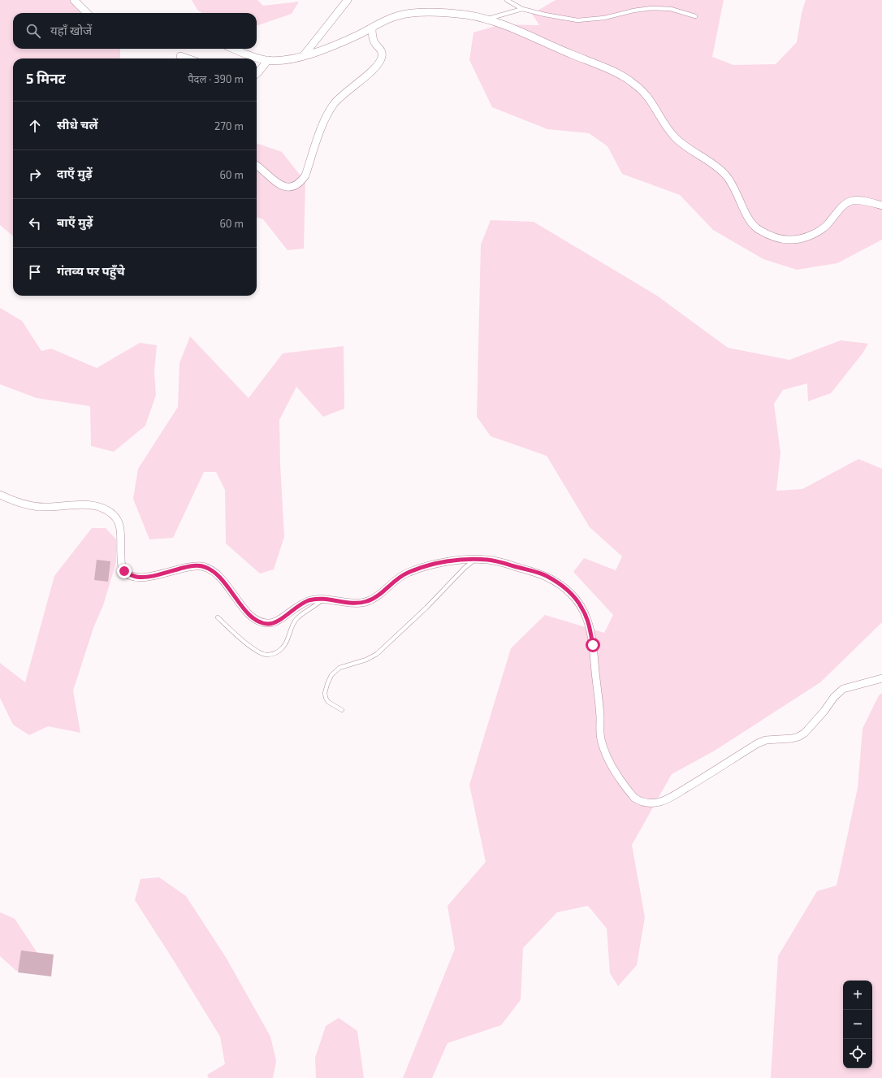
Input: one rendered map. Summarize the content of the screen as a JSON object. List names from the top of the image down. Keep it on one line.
{"page":{"search":"यहाँ खोजें","heading":["5 मिनट","पैदल · 390 m"],"list":[["सीधे चलें","270 m"],["दाएँ मुड़ें","60 m"],["बाएँ मुड़ें","60 m"],"गंतव्य पर पहुँचे"],"map_buttons":["+","−"]}}
